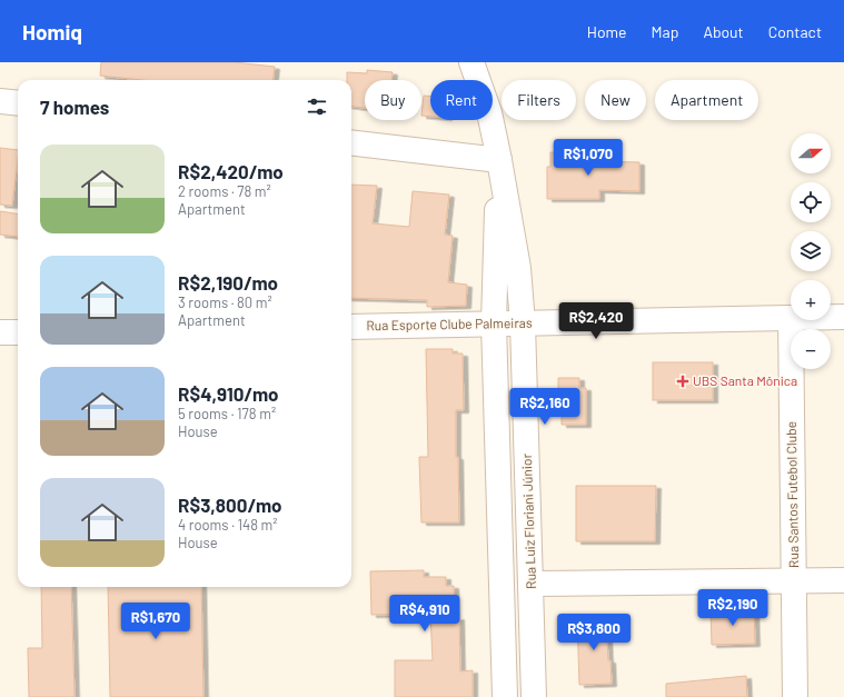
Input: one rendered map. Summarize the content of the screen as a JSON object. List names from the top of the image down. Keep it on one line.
{"streets":{"street":["Rua Esporte Clube Palmeiras","Rua Santos Futebol Clube","Rua Luiz Floriani Júnior"]},"crossings":[["Rua Esporte Clube Palmeiras","Rua Luiz Floriani Júnior"]],"places":{"health":["UBS Santa Mônica"]},"north":"right","page":{"header":"Homiq","nav":["Home","Map","About","Contact"],"chip":["Buy","Rent","Filters","New","Apartment"],"heading":"7 homes","map_buttons":["+","−"],"list":[{"name":"R$2,420/mo","note":"2 rooms · 78 m² · Apartment"},{"name":"R$2,190/mo","note":"3 rooms · 80 m² · Apartment"},{"name":"R$4,910/mo","note":"5 rooms · 178 m² · House"},{"name":"R$3,800/mo","note":"4 rooms · 148 m² · House"}],"price":["R$1,070","R$2,420","R$2,160","R$2,190","R$4,910","R$1,670","R$3,800"]}}
